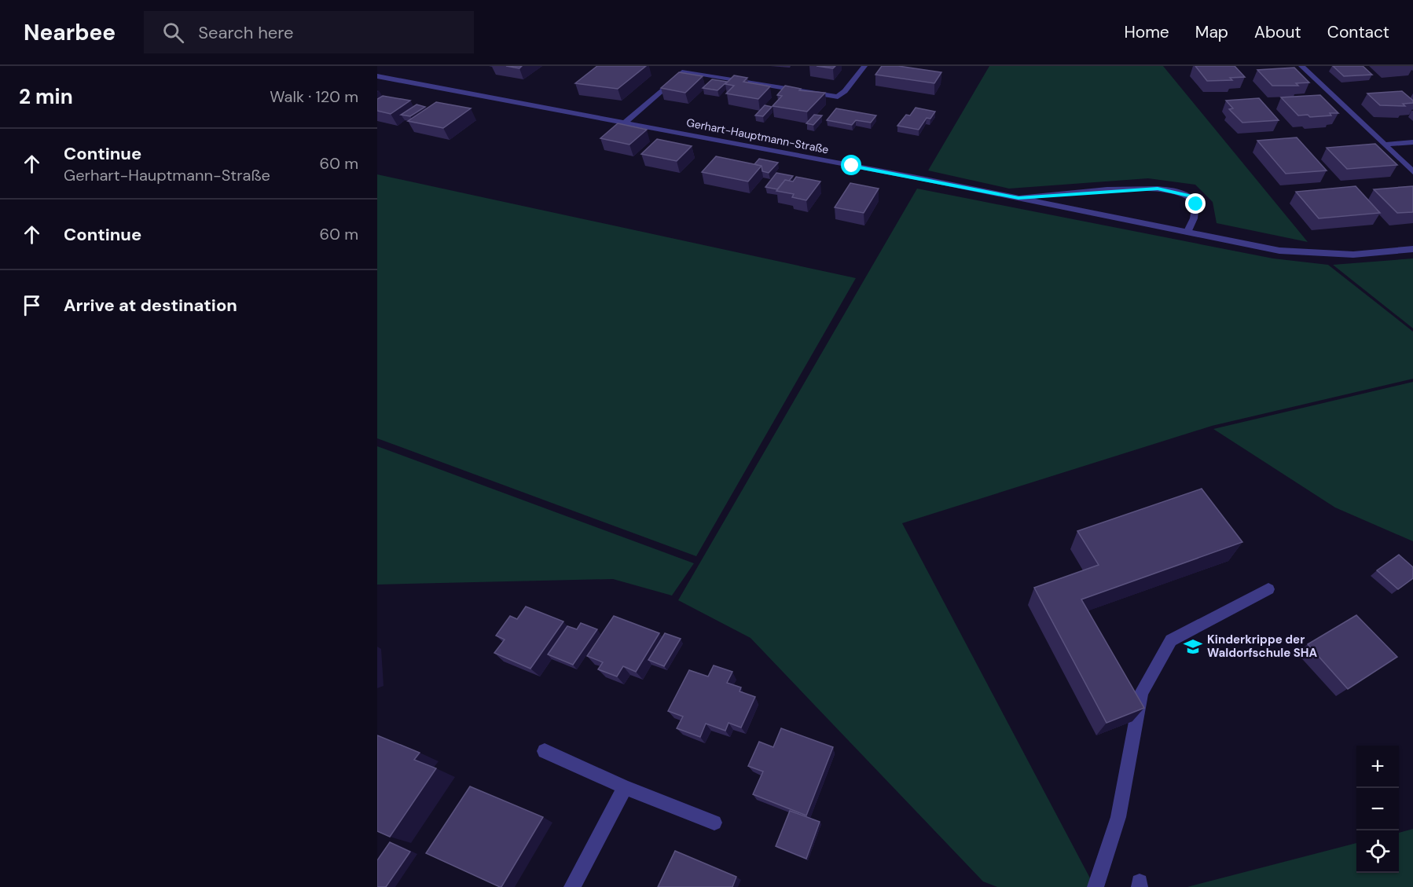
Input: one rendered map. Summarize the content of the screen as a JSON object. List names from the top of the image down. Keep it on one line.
{"streets":{"street":["Gerhart-Hauptmann-Straße"]},"places":{"school or university":["Kinderkrippe der Waldorfschule SHA"]},"page":{"header":"Nearbee","search":"Search here","nav":["Home","Map","About","Contact"],"heading":["2 min","Walk · 120 m"],"list":[["Continue","Gerhart-Hauptmann-Straße","60 m"],["Continue","60 m"],"Arrive at destination"],"map_buttons":["+","−"]}}
